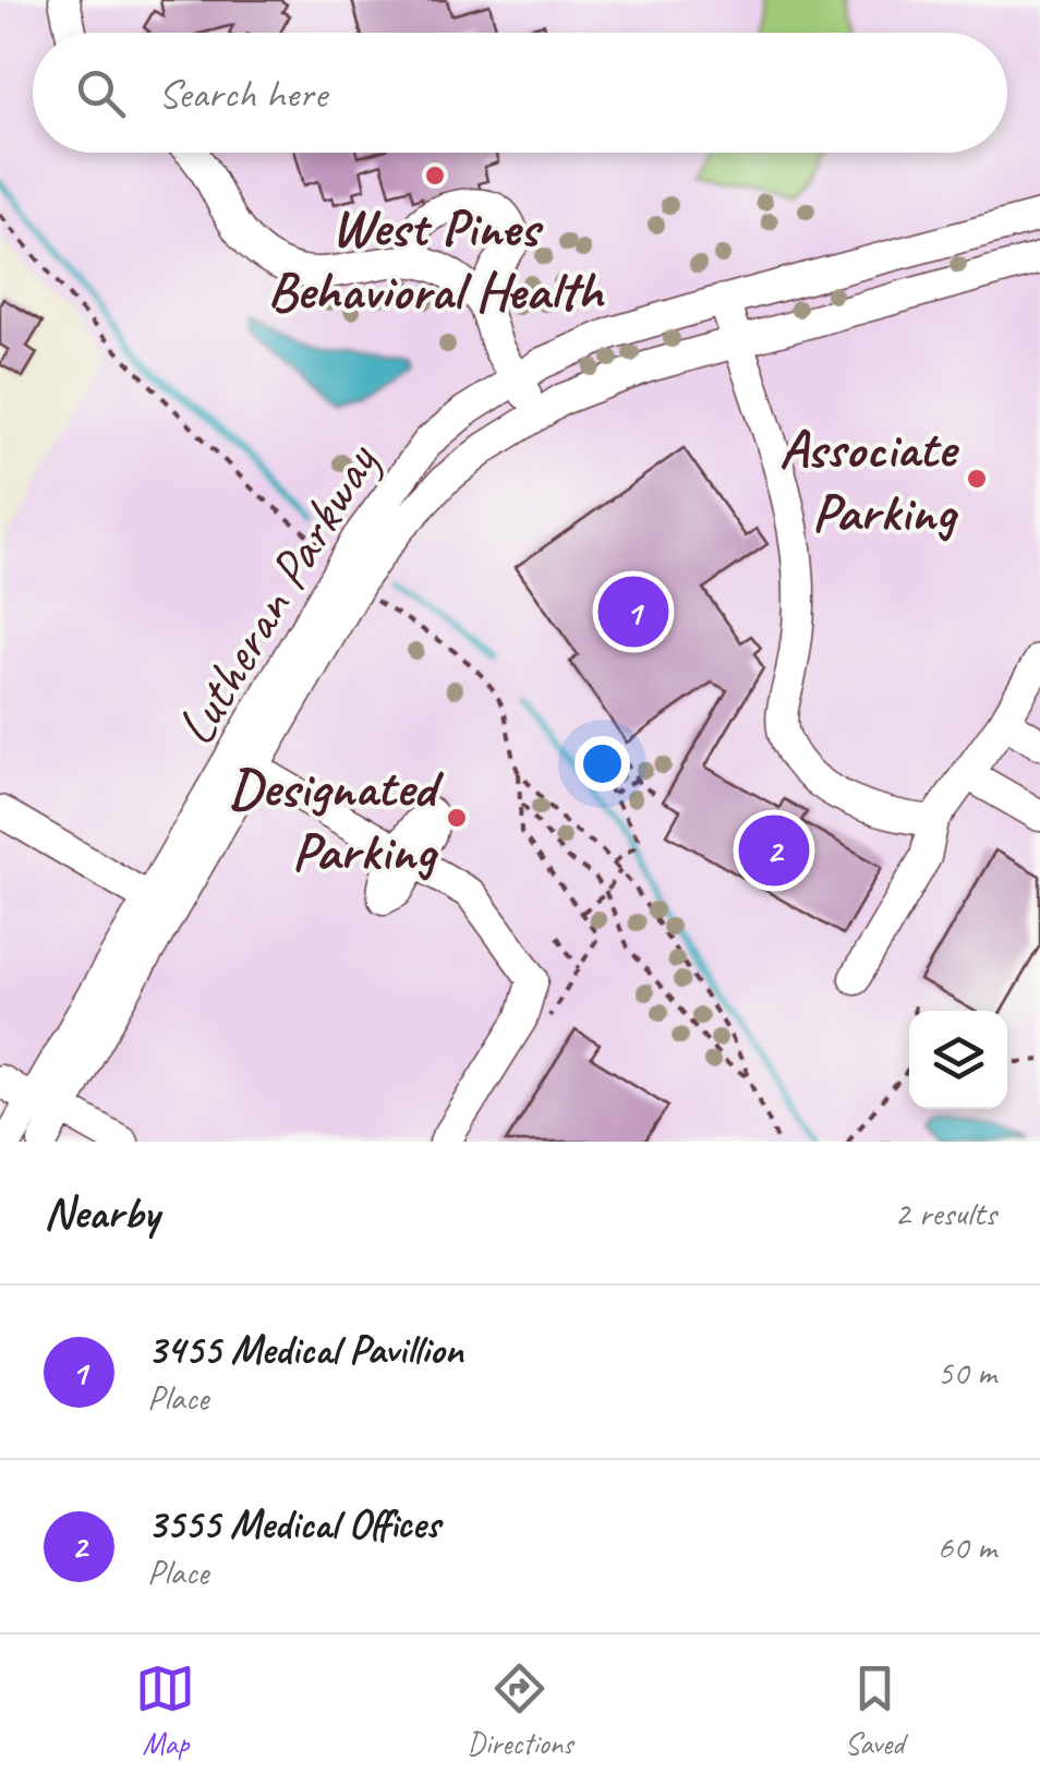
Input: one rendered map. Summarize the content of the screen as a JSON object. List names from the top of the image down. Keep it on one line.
{"streets":{"street":["Lutheran Parkway"]},"places":["West Pines Behavioral Health","Associate Parking","Designated Parking"],"page":{"search":"Search here","pins":["1","2"],"heading":["Nearby","2 results"],"list":[{"mark":"1","name":"3455 Medical Pavillion","note":"Place","value":"50 m"},{"mark":"2","name":"3555 Medical Offices","note":"Place","value":"60 m"}],"nav":["Map","Directions","Saved"]}}
